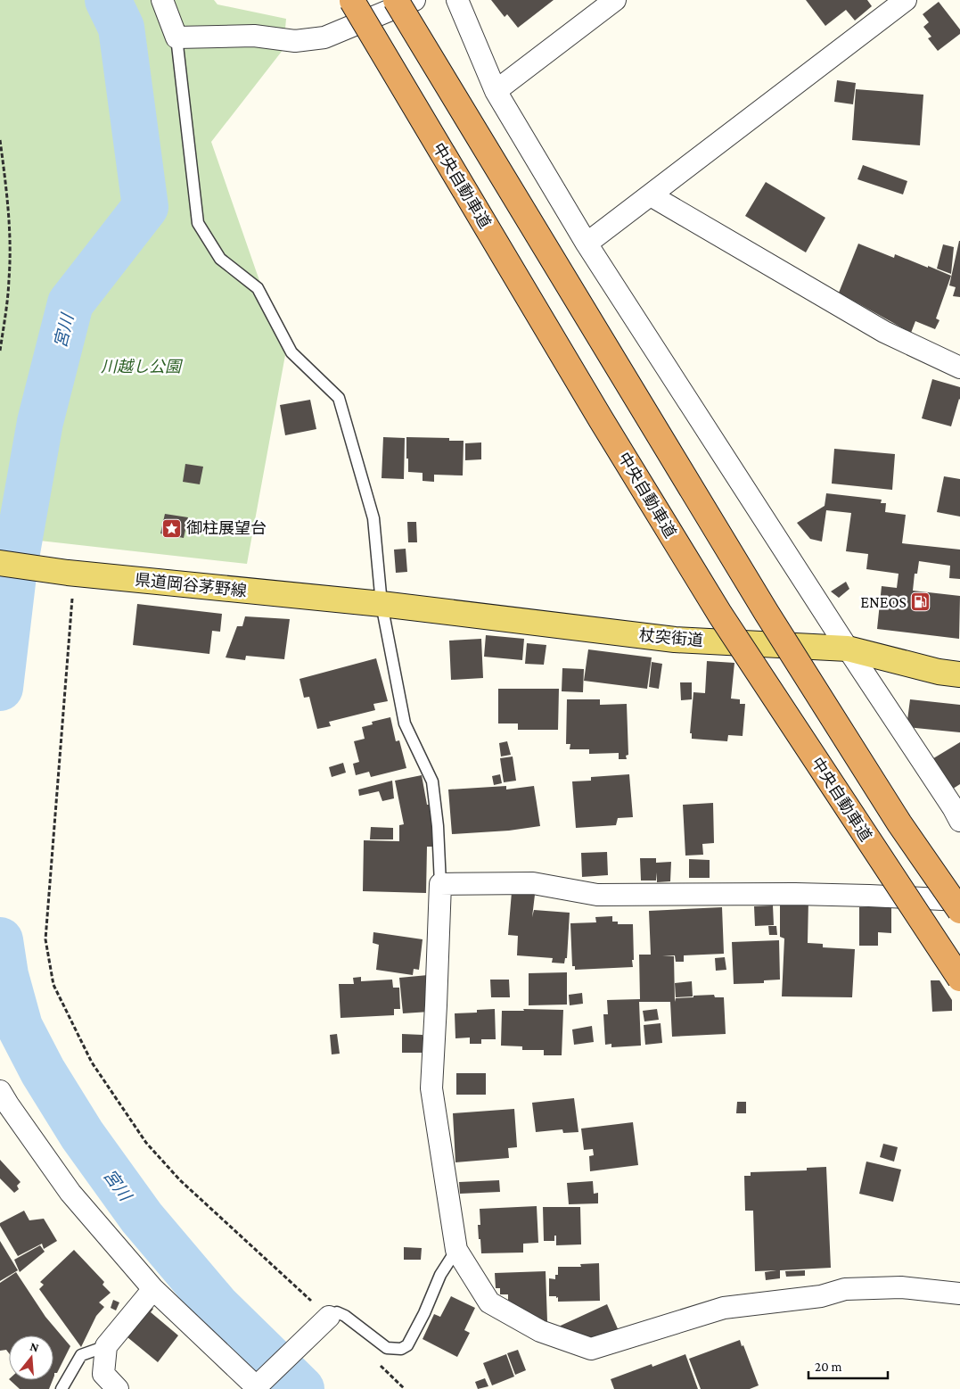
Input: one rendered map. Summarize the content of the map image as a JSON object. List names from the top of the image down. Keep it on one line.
{"streets":{"highway":["中央自動車道"],"main road":["県道岡谷茅野線","杖突街道"]},"crossings":[["県道岡谷茅野線","杖突街道"]],"water":["宮川"],"parks":["川越し公園"],"places":{"place":["御柱展望台"],"fuel station":["ENEOS"]},"scale_bar":"20 m","north":"top"}
